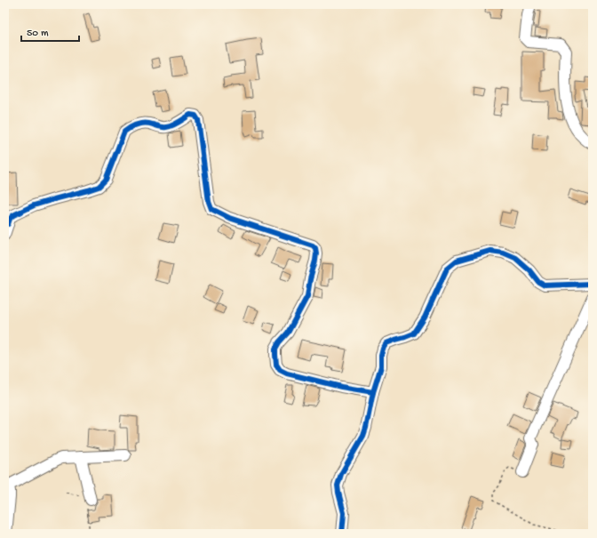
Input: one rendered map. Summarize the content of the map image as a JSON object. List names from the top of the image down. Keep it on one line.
{"scale_bar":"50 m"}
